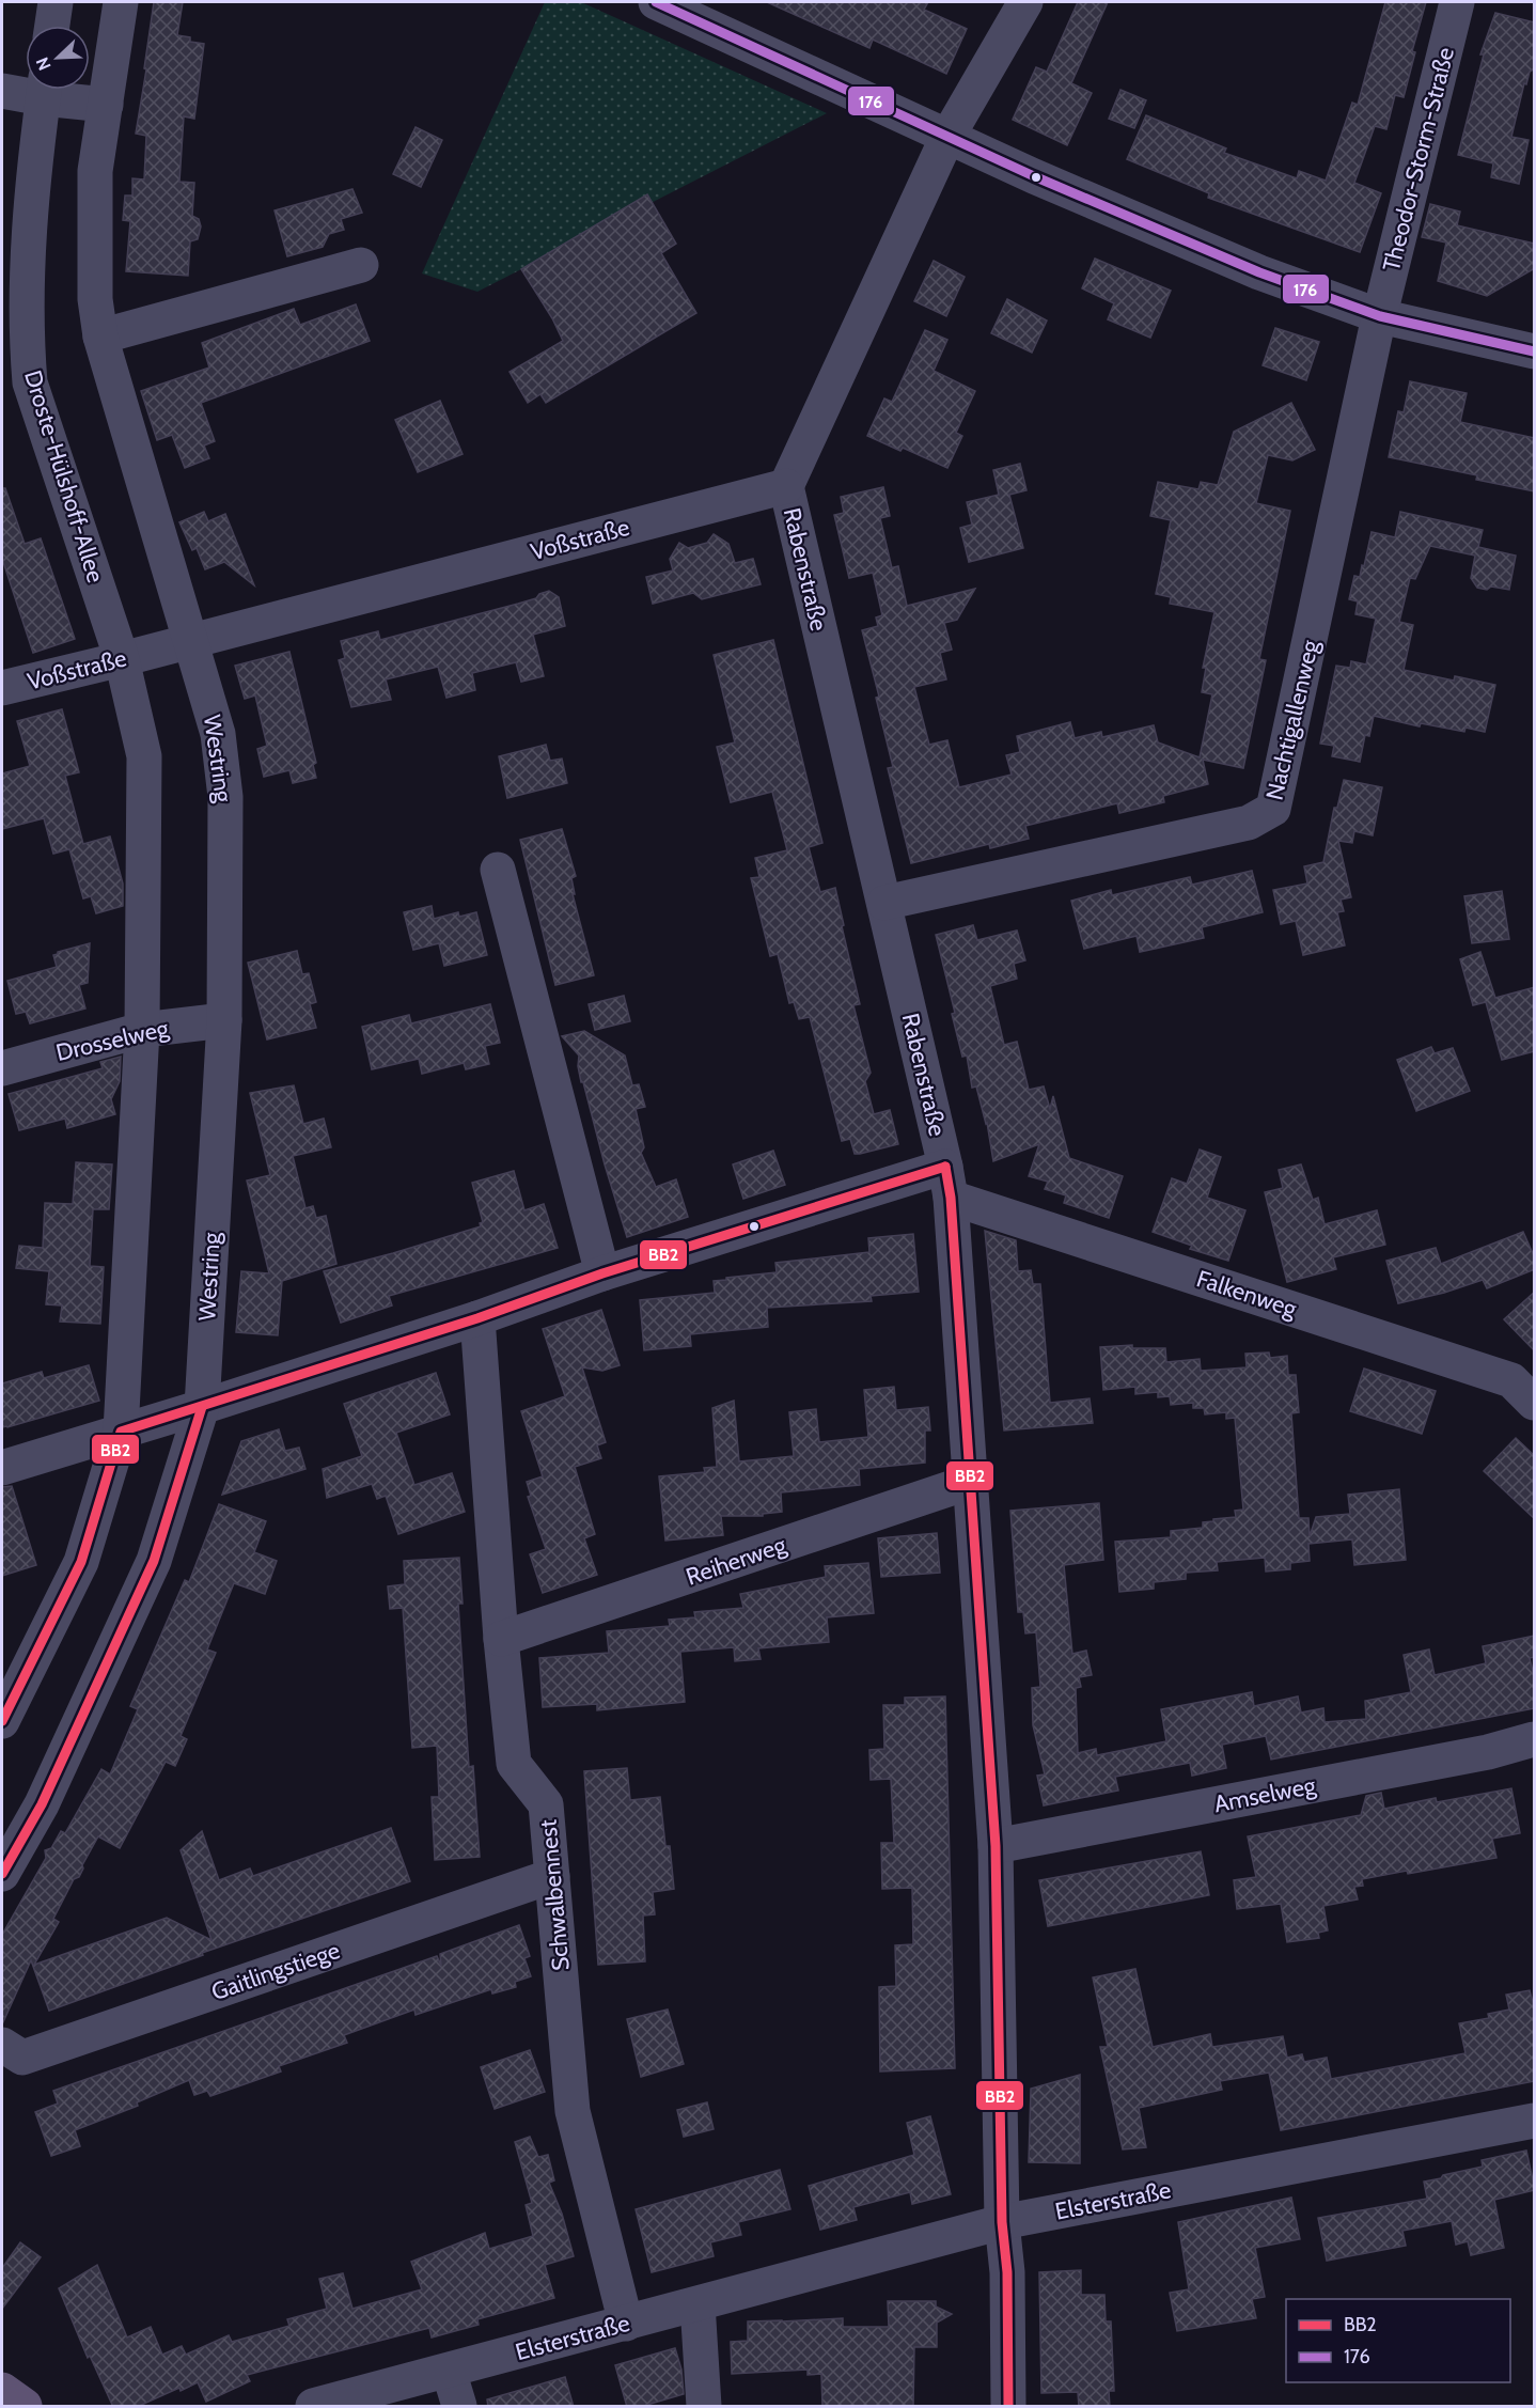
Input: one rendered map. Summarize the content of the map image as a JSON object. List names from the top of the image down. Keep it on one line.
{"streets":{"street":["Theodor-Storm-Straße","Droste-Hülshoff-Allee","Voßstraße","Rabenstraße","Nachtigallenweg","Westring","Drosselweg","Falkenweg","Reiherweg","Amselweg","Schwalbennest","Gaitlingstiege","Elsterstraße"]},"crossings":[["Theodor-Storm-Straße","Nachtigallenweg"],["Droste-Hülshoff-Allee","Voßstraße"],["Voßstraße","Rabenstraße"],["Voßstraße","Westring"],["Rabenstraße","Nachtigallenweg"],["Rabenstraße","Falkenweg"],["Rabenstraße","Reiherweg"],["Rabenstraße","Amselweg"],["Rabenstraße","Elsterstraße"],["Westring","Drosselweg"],["Reiherweg","Schwalbennest"],["Schwalbennest","Gaitlingstiege"],["Schwalbennest","Elsterstraße"]],"lines":["transit line 176","transit line BB2"],"legend":["BB2","176"],"north":"bottom left"}
